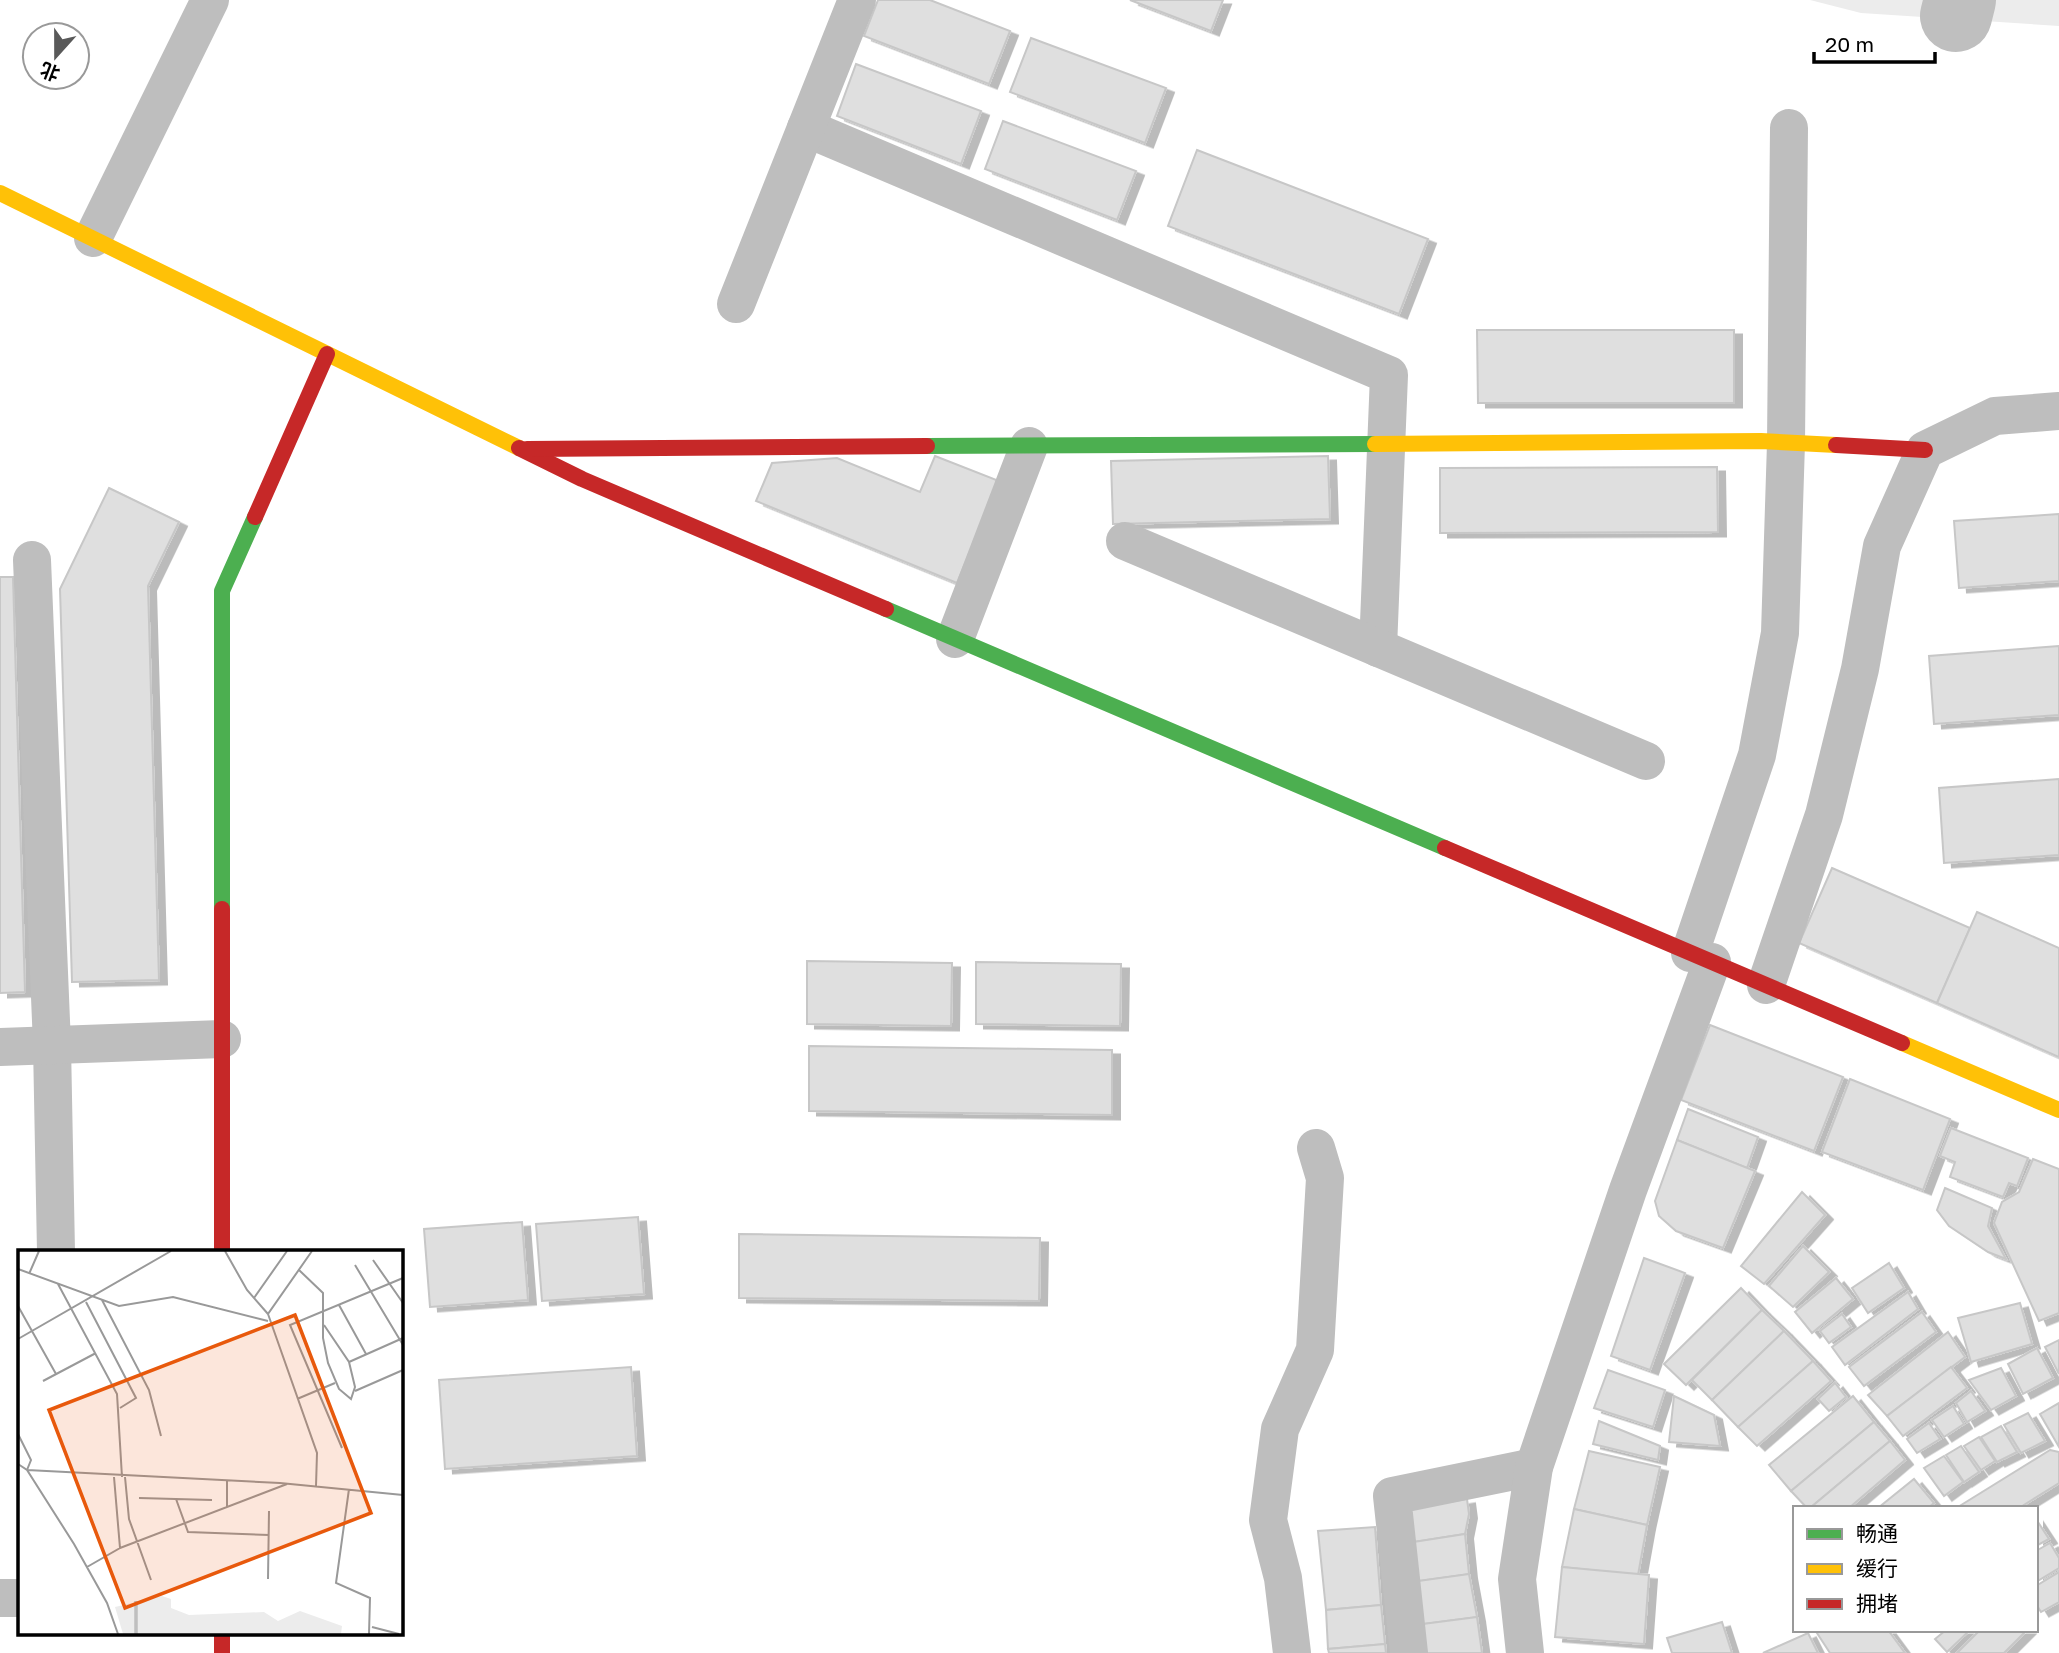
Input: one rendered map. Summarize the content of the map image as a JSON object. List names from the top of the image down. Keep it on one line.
{"legend":["畅通","缓行","拥堵"],"scale_bar":"20 m","north":"bottom"}
